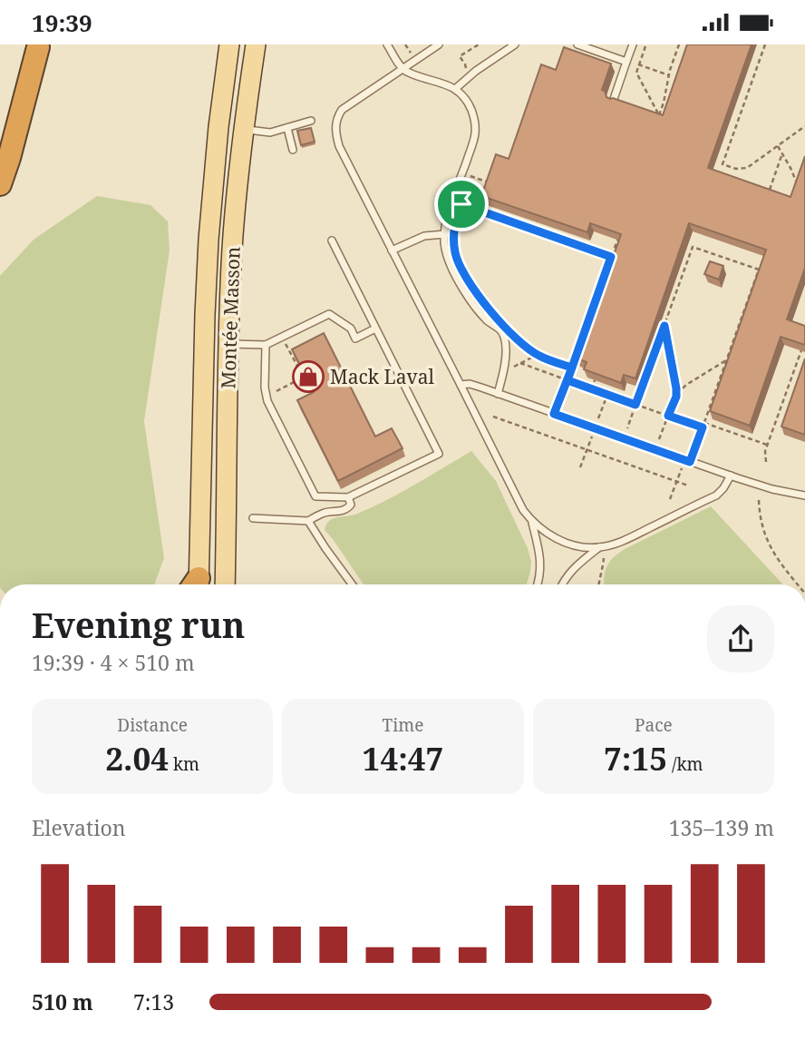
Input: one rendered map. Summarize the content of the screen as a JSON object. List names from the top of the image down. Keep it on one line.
{"streets":{"main road":["Montée Masson"]},"places":{"shop":["Mack Laval"]},"page":{"status":"19:39","heading":["Evening run","19:39 · 4 × 510 m"],"stats":[["Distance","2.04 km"],["Time","14:47"],["Pace","7:15 /km"]],"chart":["Elevation","135–139 m"],"list":[{"name":"510 m","note":"7:13"}]}}
